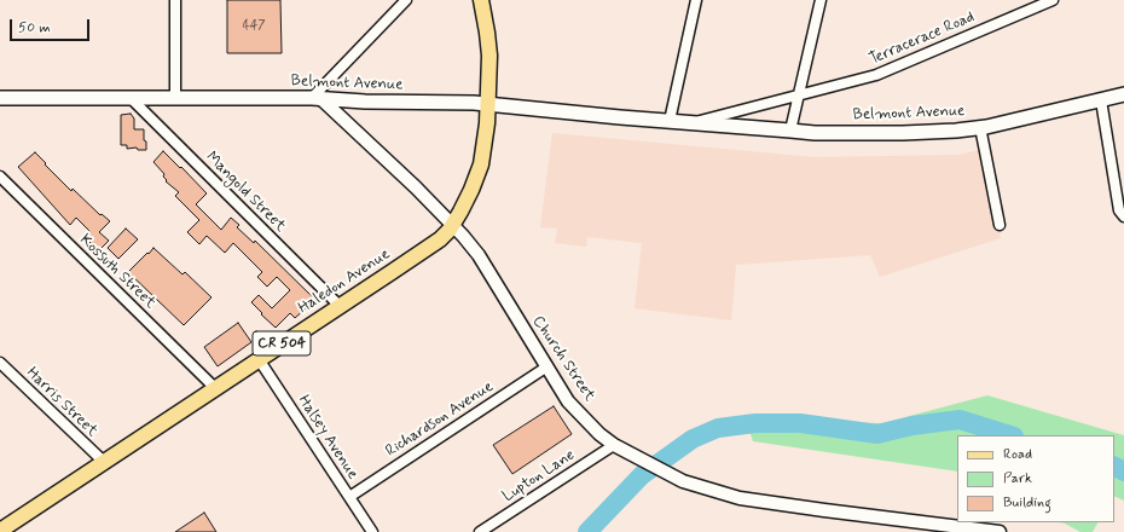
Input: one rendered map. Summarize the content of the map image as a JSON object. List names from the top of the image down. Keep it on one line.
{"streets":{"main road":["Belmont Avenue","Haledon Avenue","CR 504"],"street":["Terracerace Road","Mangold Street","Kossuth Street","Church Street","Harris Street","Richardson Avenue","Halsey Avenue","Lupton Lane"]},"crossings":[["Terracerace Road","Belmont Avenue"],["Belmont Avenue","Mangold Street"],["Belmont Avenue","Haledon Avenue"],["Belmont Avenue","CR 504"],["Belmont Avenue","Church Street"],["Mangold Street","Haledon Avenue"],["Kossuth Street","Haledon Avenue"],["Haledon Avenue","CR 504"],["Haledon Avenue","Church Street"],["Haledon Avenue","Harris Street"],["Haledon Avenue","Halsey Avenue"],["Church Street","Richardson Avenue"],["Church Street","Lupton Lane"],["Richardson Avenue","Halsey Avenue"]],"house_numbers":["447"],"legend":["Road","Park","Building"],"scale_bar":"50 m"}
